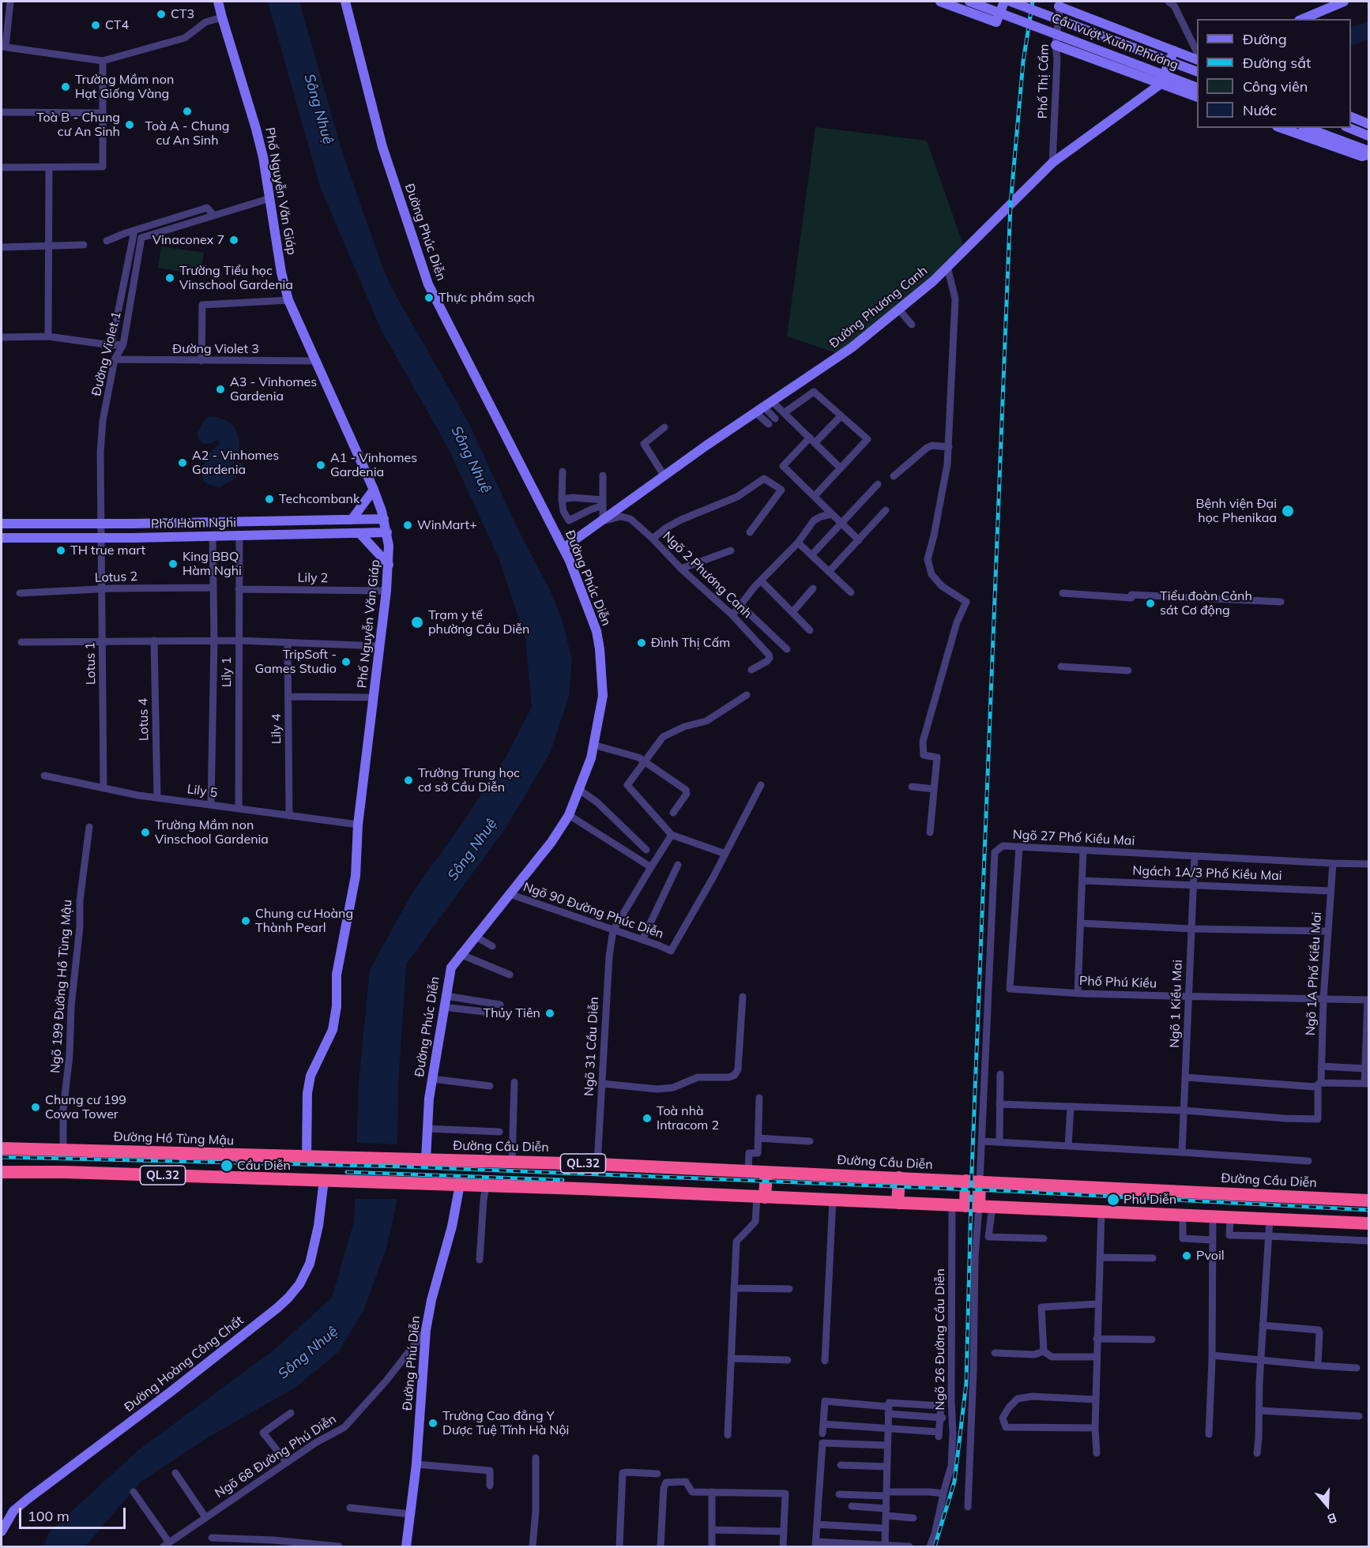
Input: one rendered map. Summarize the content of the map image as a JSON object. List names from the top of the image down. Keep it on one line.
{"streets":{"highway":["Đường Hồ Tùng Mậu","Đường Cầu Diễn","QL.32"],"street":["Cầu vượt Xuân Phương","Phố Thị Cẩm","Phố Nguyễn Văn Giáp","Đường Phúc Diễn","Đường Phương Canh","Đường Violet 3","Đường Violet 1","Phố Hàm Nghi","Ngõ 2 Phương Canh","Lotus 2","Lily 2","Lotus 1","Lily 1","Lotus 4","Lily 4","Lily 5","Ngõ 27 Phố Kiều Mai","Ngách 1A/3 Phố Kiều Mai","Ngõ 90 Đường Phúc Diễn","Ngõ 1A Phố Kiều Mai","Phố Phú Kiều","Ngõ 199 Đường Hồ Tùng Mậu","Ngõ 1 Kiều Mai","Ngõ 31 Cầu Diễn","Ngõ 26 Đường Cầu Diễn","Đường Phú Diễn","Đường Hoàng Công Chất","Ngõ 68 Đường Phú Diễn"]},"crossings":[["Phố Thị Cẩm","Đường Phương Canh"],["Phố Nguyễn Văn Giáp","Đường Violet 3"],["Phố Nguyễn Văn Giáp","Phố Hàm Nghi"],["Phố Nguyễn Văn Giáp","Lily 2"],["Phố Nguyễn Văn Giáp","Lily 5"],["Phố Nguyễn Văn Giáp","Đường Hồ Tùng Mậu"],["Đường Phúc Diễn","Đường Phương Canh"],["Đường Phúc Diễn","Ngõ 90 Đường Phúc Diễn"],["Đường Phúc Diễn","Đường Cầu Diễn"],["Đường Phương Canh","Ngõ 2 Phương Canh"],["Đường Violet 3","Đường Violet 1"],["Đường Violet 1","Phố Hàm Nghi"],["Đường Violet 1","Lotus 1"],["Phố Hàm Nghi","Lotus 1"],["Phố Hàm Nghi","Lily 1"],["Lotus 2","Lotus 1"],["Lily 2","Lily 1"],["Lotus 1","Lily 5"],["Lily 1","Lily 5"],["Lotus 4","Lily 5"],["Lily 4","Lily 5"],["Ngõ 27 Phố Kiều Mai","Ngõ 1A Phố Kiều Mai"],["Ngõ 27 Phố Kiều Mai","Phố Phú Kiều"],["Ngõ 27 Phố Kiều Mai","Ngõ 1 Kiều Mai"],["Ngõ 27 Phố Kiều Mai","Đường Cầu Diễn"],["Ngách 1A/3 Phố Kiều Mai","Ngõ 1A Phố Kiều Mai"],["Ngách 1A/3 Phố Kiều Mai","Ngõ 1 Kiều Mai"],["Ngõ 90 Đường Phúc Diễn","Ngõ 31 Cầu Diễn"],["Ngõ 1A Phố Kiều Mai","Phố Phú Kiều"],["Ngõ 1A Phố Kiều Mai","Ngõ 1 Kiều Mai"],["Phố Phú Kiều","Ngõ 1 Kiều Mai"],["Ngõ 199 Đường Hồ Tùng Mậu","Đường Hồ Tùng Mậu"],["Ngõ 31 Cầu Diễn","Đường Cầu Diễn"],["Đường Hồ Tùng Mậu","Đường Cầu Diễn"],["QL.32","Ngõ 26 Đường Cầu Diễn"],["QL.32","Đường Phú Diễn"],["QL.32","Đường Hoàng Công Chất"],["Đường Phú Diễn","Ngõ 68 Đường Phú Diễn"]],"water":["Sông Nhuệ"],"places":["CT3","CT4","Trường Mầm non Hạt Giống Vàng","Toà A - Chung cư An Sinh","Toà B - Chung cư An Sinh","Vinaconex 7","Trường Tiểu học Vinschool Gardenia","Thực phẩm sạch","A3 - Vinhomes Gardenia","A2 - Vinhomes Gardenia","A1 - Vinhomes Gardenia","Techcombank","Bệnh viện Đại học Phenikaa","WinMart+","TH true mart","King BBQ Hàm Nghi","Tiểu đoàn Cảnh sát Cơ động","Trạm y tế phường Cầu Diễn","Đình Thị Cấm","TripSoft - Games Studio","Trường Trung học cơ sở Cầu Diễn","Trường Mầm non Vinschool Gardenia","Chung cư Hoàng Thành Pearl","Thủy Tiên","Chung cư 199 Cowa Tower","Toà nhà Intracom 2","Cầu Diễn","Phú Diễn","Pvoil","Trường Cao đẳng Y Dược Tuệ Tĩnh Hà Nội"],"legend":["Đường","Đường sắt","Công viên","Nước"],"scale_bar":"100 m","north":"bottom"}
